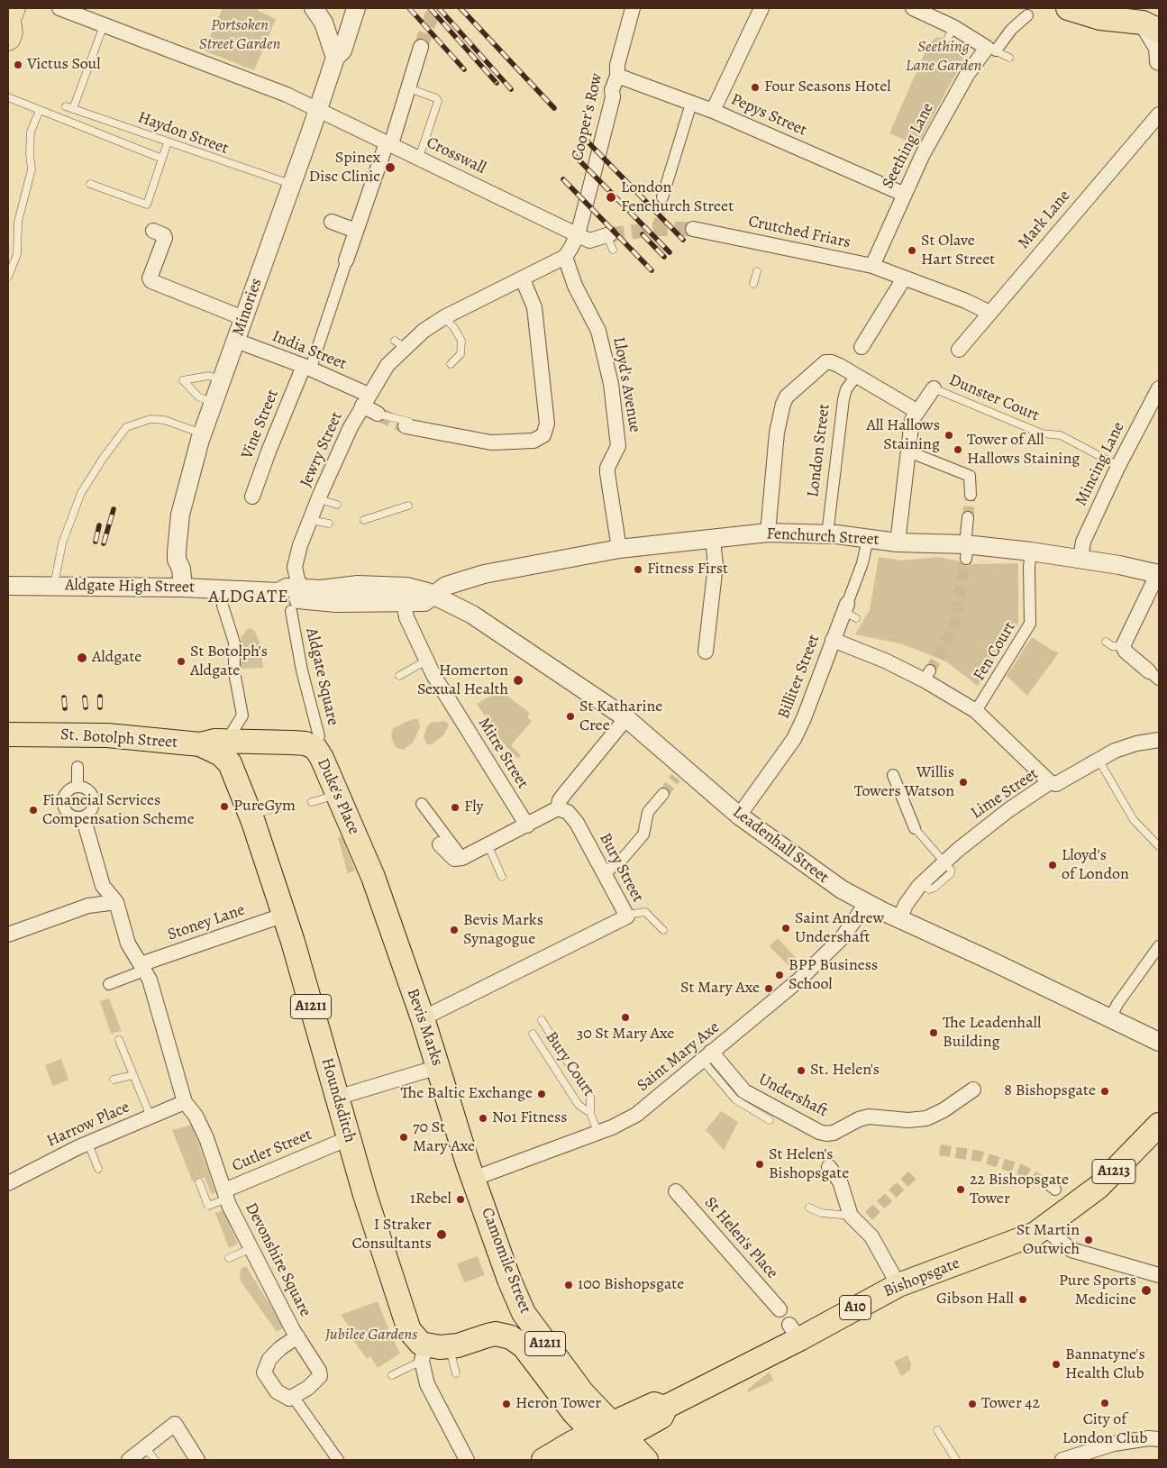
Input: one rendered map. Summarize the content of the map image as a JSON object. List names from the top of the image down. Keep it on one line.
{"streets":{"main road":["St. Botolph Street","Duke's Place","A1211","Bevis Marks","Houndsditch","A1213","Camomile Street","Bishopsgate","A10"],"street":["Pepys Street","Cooper's Row","Seething Lane","Crosswall","Mark Lane","Crutched Friars","Minories","India Street","Lloyd's Avenue","Vine Street","Jewry Street","London Street","Mincing Lane","Fenchurch Street","Aldgate High Street","Fen Court","Aldgate Square","Billiter Street","Mitre Street","Lime Street","Leadenhall Street","Bury Street","Stoney Lane","Saint Mary Axe","Undershaft","Harrow Place","Cutler Street","St Helen's Place","Devonshire Square"],"lane":["Haydon Street","Dunster Court","Bury Court"]},"crossings":[["Pepys Street","Cooper's Row"],["Pepys Street","Seething Lane"],["Cooper's Row","Crosswall"],["Cooper's Row","Lloyd's Avenue"],["Haydon Street","Minories"],["Seething Lane","Crutched Friars"],["Crosswall","Minories"],["Crosswall","Vine Street"],["Mark Lane","Crutched Friars"],["Minories","India Street"],["Minories","Aldgate High Street"],["India Street","Vine Street"],["India Street","Jewry Street"],["Lloyd's Avenue","Fenchurch Street"],["Dunster Court","Mincing Lane"],["London Street","Fenchurch Street"],["Mincing Lane","Fenchurch Street"],["Fenchurch Street","Fen Court"],["Fenchurch Street","Billiter Street"],["Fenchurch Street","Leadenhall Street"],["Aldgate Square","Duke's Place"],["Billiter Street","Leadenhall Street"],["St. Botolph Street","Duke's Place"],["St. Botolph Street","Houndsditch"],["Lime Street","Leadenhall Street"],["Duke's Place","Bevis Marks"],["Leadenhall Street","Saint Mary Axe"],["Bury Street","Bevis Marks"],["Stoney Lane","Houndsditch"],["Stoney Lane","Cutler Street"],["A1211","Camomile Street"],["A1211","Bishopsgate"],["Bevis Marks","Saint Mary Axe"],["Bevis Marks","Camomile Street"],["Saint Mary Axe","Bury Court"],["Saint Mary Axe","Undershaft"],["Saint Mary Axe","Camomile Street"],["Houndsditch","Cutler Street"],["Harrow Place","Cutler Street"],["Cutler Street","Devonshire Square"],["Camomile Street","Bishopsgate"]],"districts":["ALDGATE"],"parks":["Portsoken Street Garden","Seething Lane Garden","Jubilee Gardens"],"places":["Victus Soul","Four Seasons Hotel","Spinex Disc Clinic","London Fenchurch Street","St Olave Hart Street","All Hallows Staining","Tower of All Hallows Staining","Fitness First","Aldgate","St Botolph's Aldgate","Homerton Sexual Health","St Katharine Cree","Willis Towers Watson","PureGym","Fly","Financial Services Compensation Scheme","Lloyd's of London","Saint Andrew Undershaft","Bevis Marks Synagogue","BPP Business School","St Mary Axe","30 St Mary Axe","The Leadenhall Building","St. Helen's","8 Bishopsgate","The Baltic Exchange","No1 Fitness","70 St Mary Axe","St Helen's Bishopsgate","22 Bishopsgate Tower","1Rebel","I Straker Consultants","St Martin Outwich","100 Bishopsgate","Pure Sports Medicine","Gibson Hall","Bannatyne's Health Club","City of London Club","Heron Tower","Tower 42"]}
